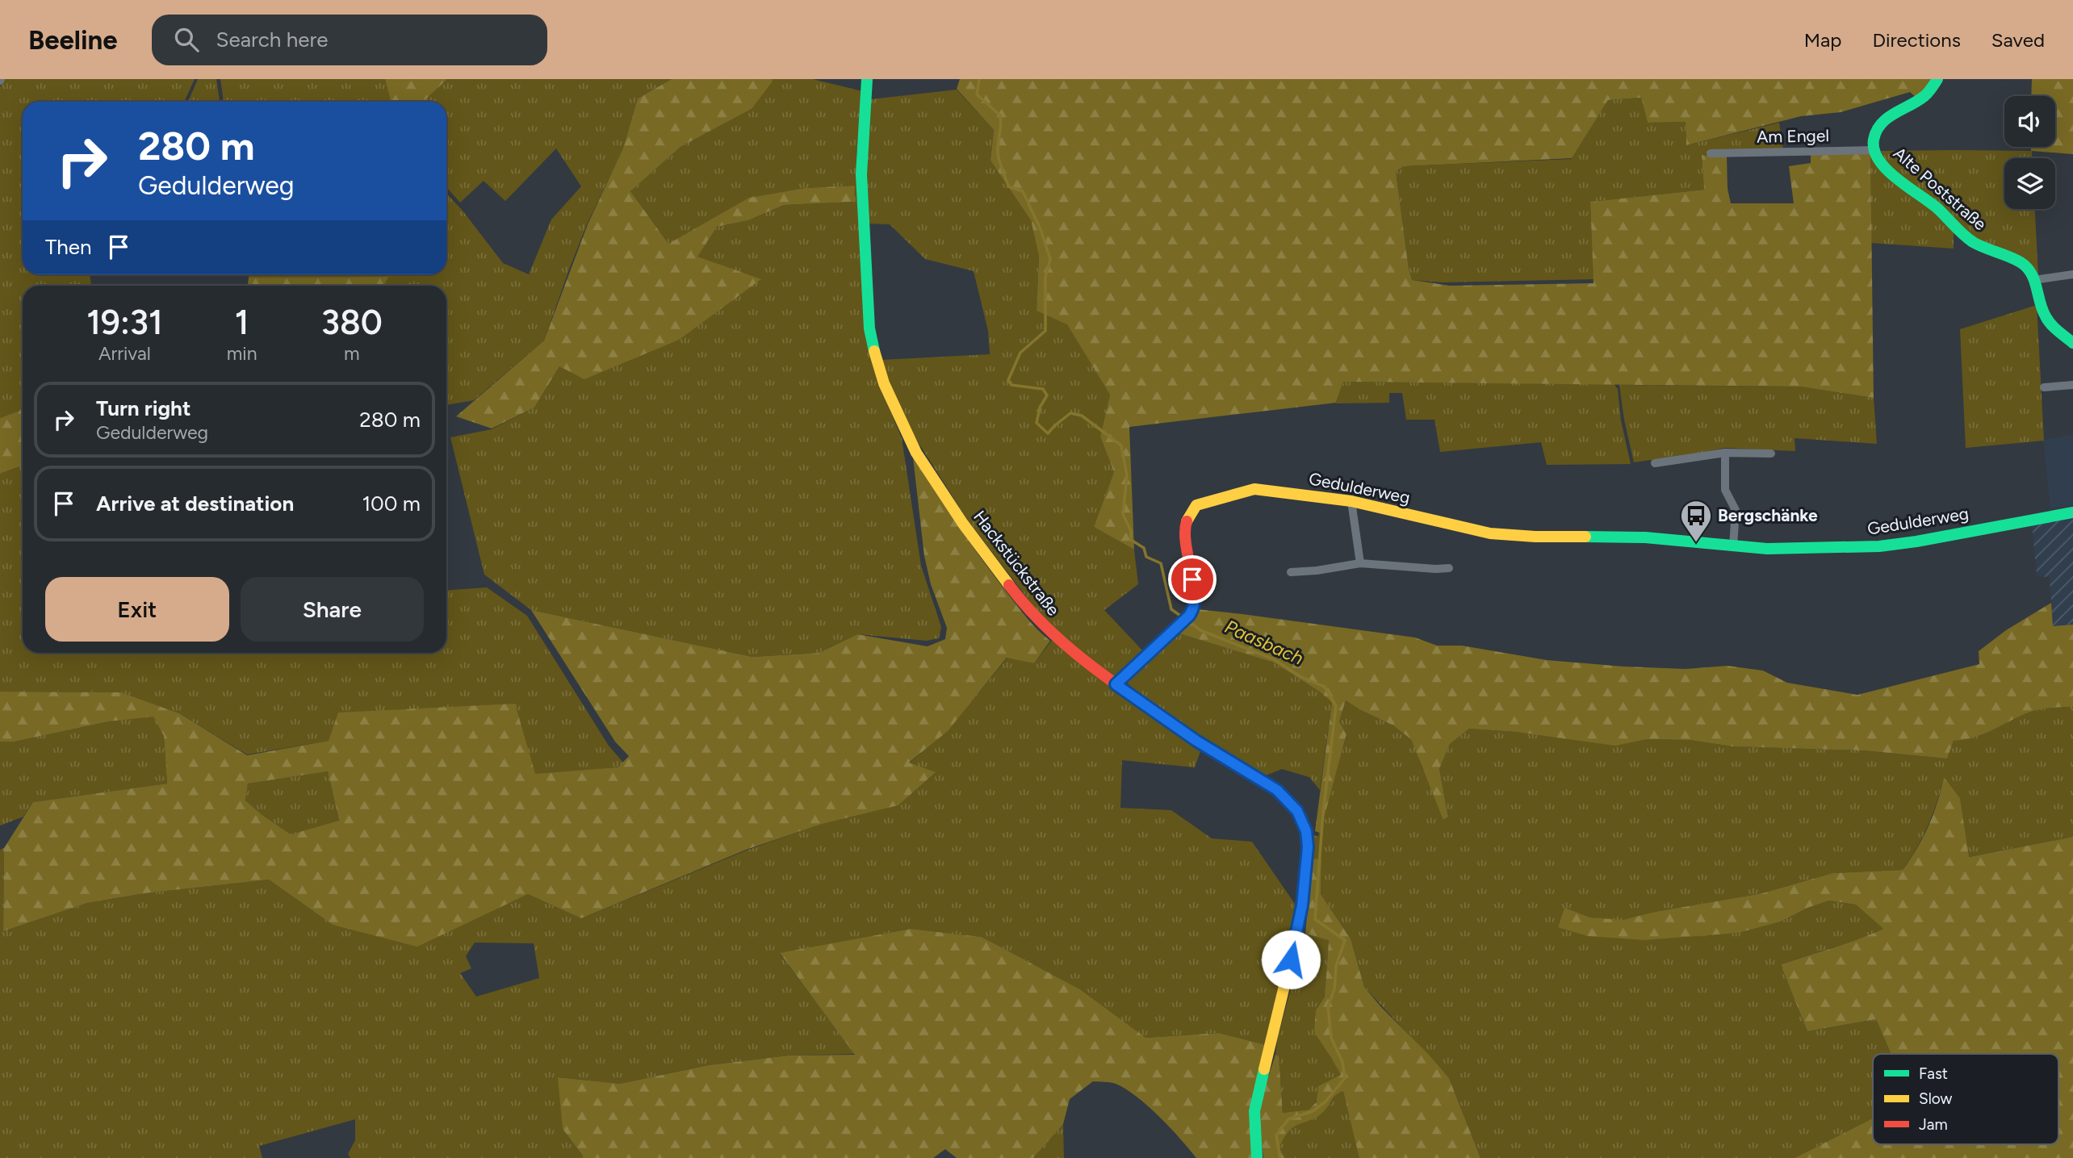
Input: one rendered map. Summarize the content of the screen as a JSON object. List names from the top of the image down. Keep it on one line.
{"streets":{"street":["Am Engel","Alte Poststraße","Gedulderweg","Hackstückstraße"]},"crossings":[["Am Engel","Alte Poststraße"],["Gedulderweg","Hackstückstraße"]],"water":["Paasbach"],"places":{"bus stop":["Bergschänke"]},"legend":["Fast","Slow","Jam"],"page":{"header":"Beeline","search":"Search here","nav":["Map","Directions","Saved"],"turn":["280 m","Gedulderweg"],"then":"Then","eta":["19:31","Arrival","1","min","380","m"],"list":[{"name":"Turn right","note":"Gedulderweg","value":"280 m"},{"name":"Arrive at destination","value":"100 m"}],"buttons":["Exit","Share"]}}
